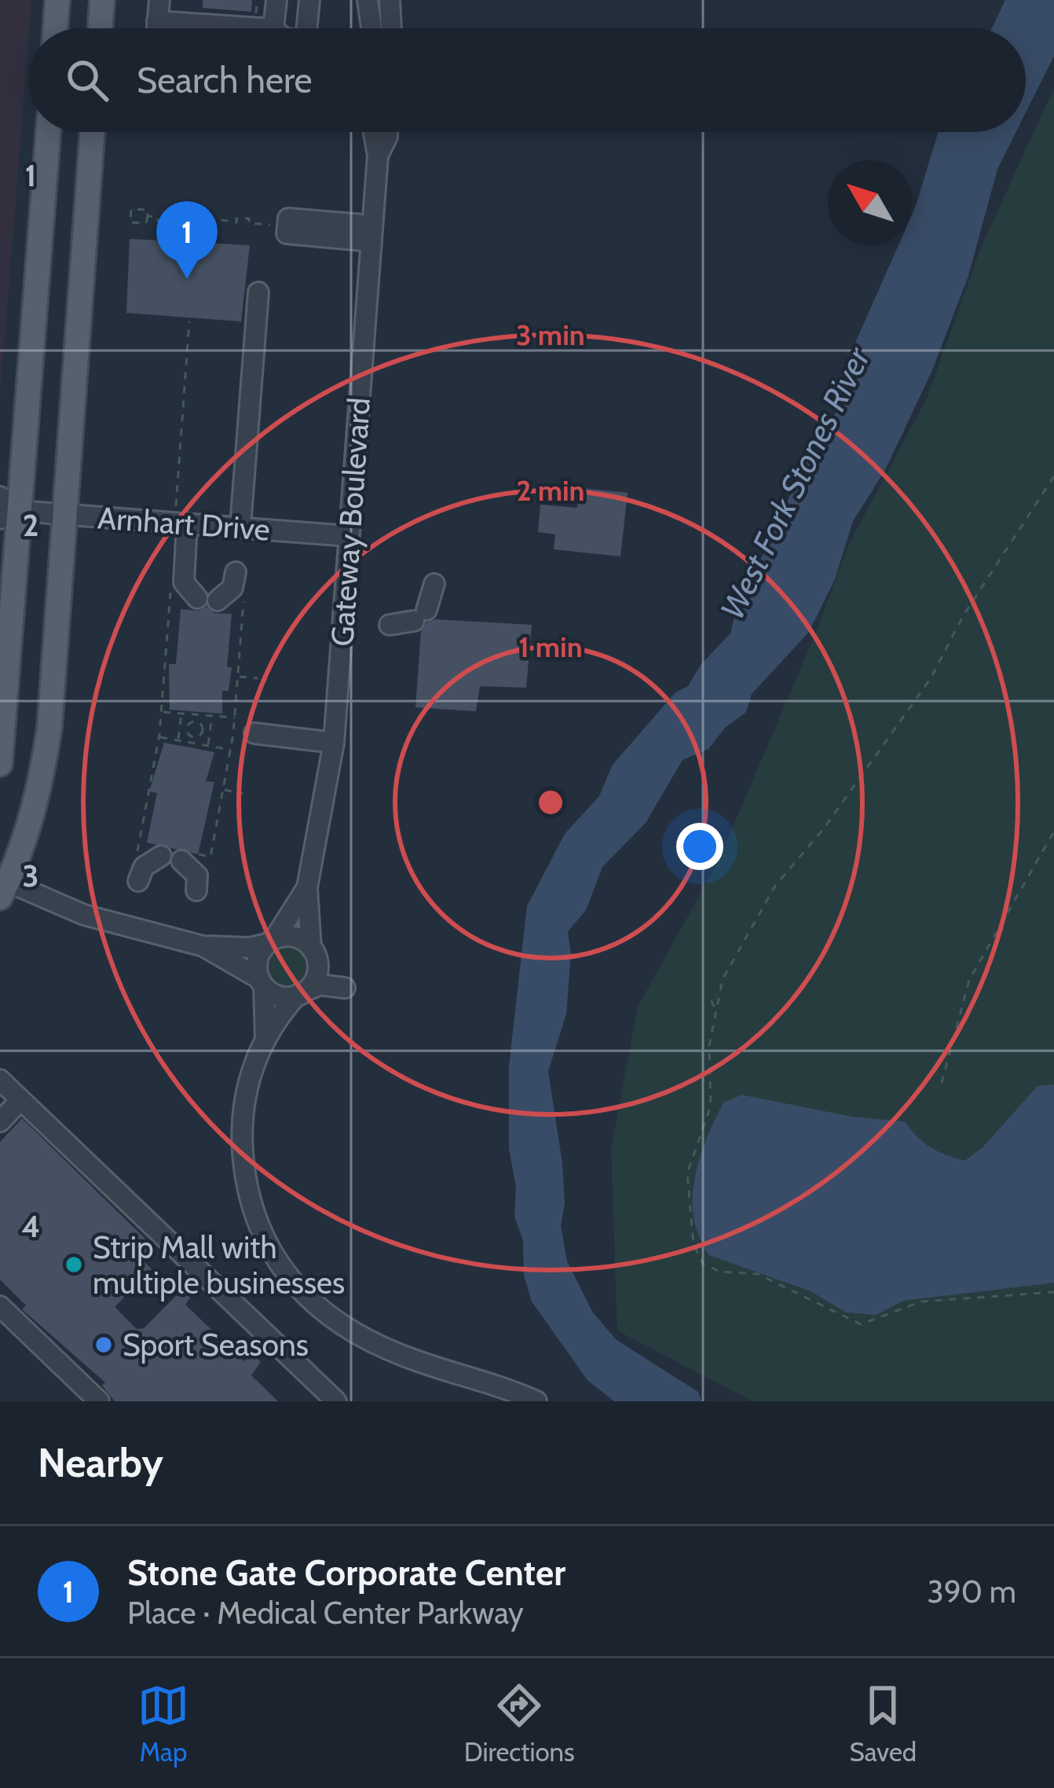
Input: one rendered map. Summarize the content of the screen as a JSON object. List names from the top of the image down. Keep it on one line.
{"streets":{"street":["Gateway Boulevard","Arnhart Drive"]},"crossings":[["Gateway Boulevard","Arnhart Drive"]],"water":["West Fork Stones River"],"places":["Strip Mall with multiple businesses","Sport Seasons"],"north":"top left","page":{"search":"Search here","pins":"1","heading":"Nearby","list":[{"mark":"1","name":"Stone Gate Corporate Center","note":"Place · Medical Center Parkway","value":"390 m"}],"nav":["Map","Directions","Saved"]},"grid":{"rows":["1","2","3","4"]},"rings":["3 min","2 min","1 min"]}
